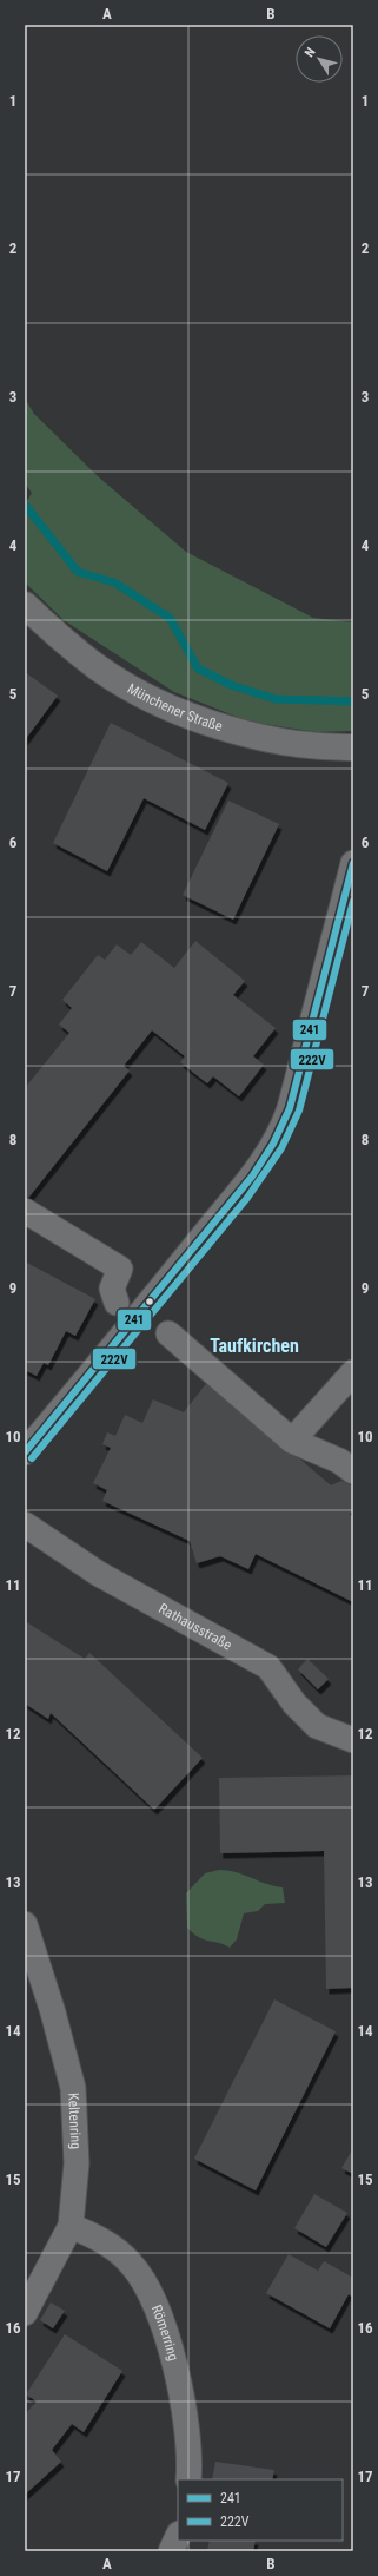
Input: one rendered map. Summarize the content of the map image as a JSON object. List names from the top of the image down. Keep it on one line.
{"streets":{"main road":["Münchener Straße"],"street":["Rathausstraße","Keltenring","Römerring"]},"crossings":[["Keltenring","Römerring"]],"districts":["Taufkirchen"],"lines":["transit line 241","transit line 222V"],"legend":["241","222V"],"north":"top left","grid":{"columns":["A","B"],"rows":["1","2","3","4","5","6","7","8","9","10","11","12","13","14","15","16","17"]}}
